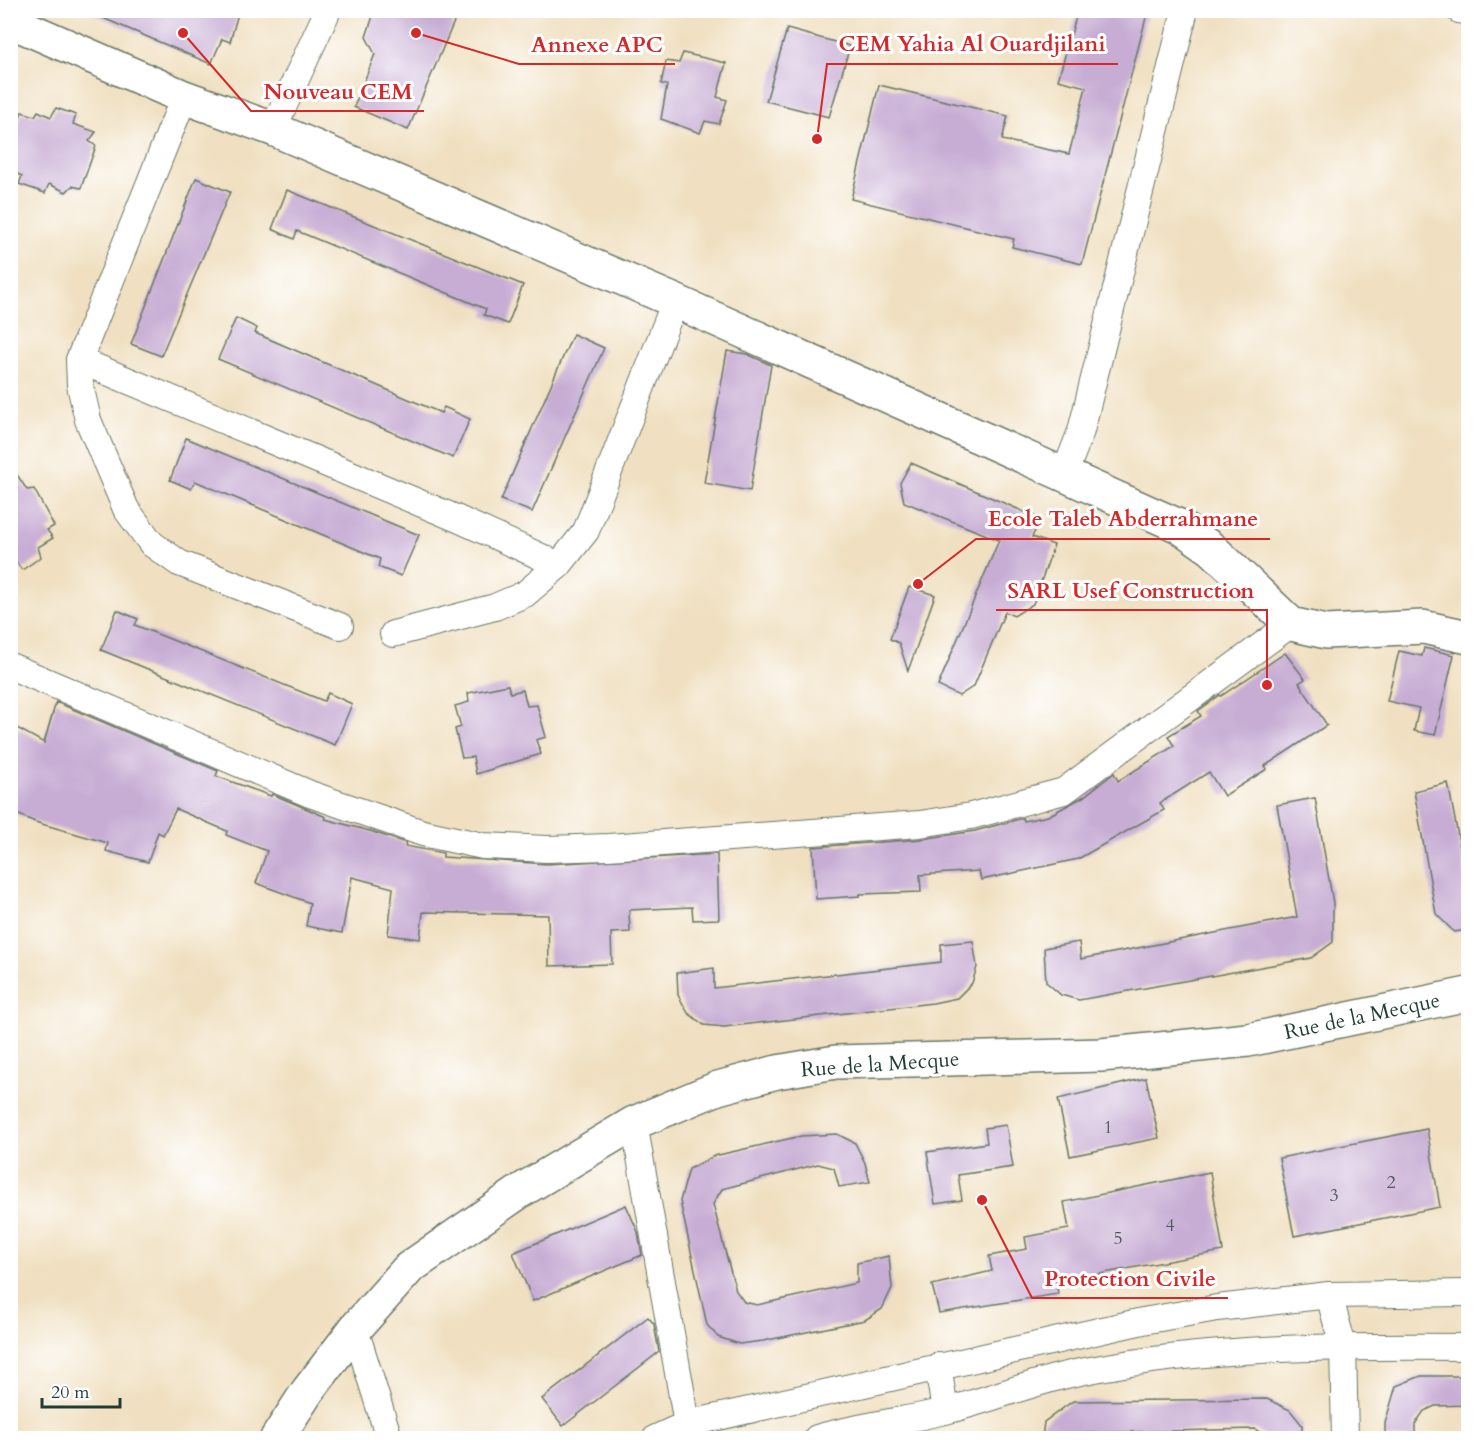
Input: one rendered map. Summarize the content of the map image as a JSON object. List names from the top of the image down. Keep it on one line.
{"streets":{"street":["Rue de la Mecque"]},"places":["Nouveau CEM","Annexe APC","CEM Yahia Al Ouardjilani","Ecole Taleb Abderrahmane","SARL Usef Construction","Protection Civile"],"house_numbers":["1","2","3","4","5"],"scale_bar":"20 m"}
